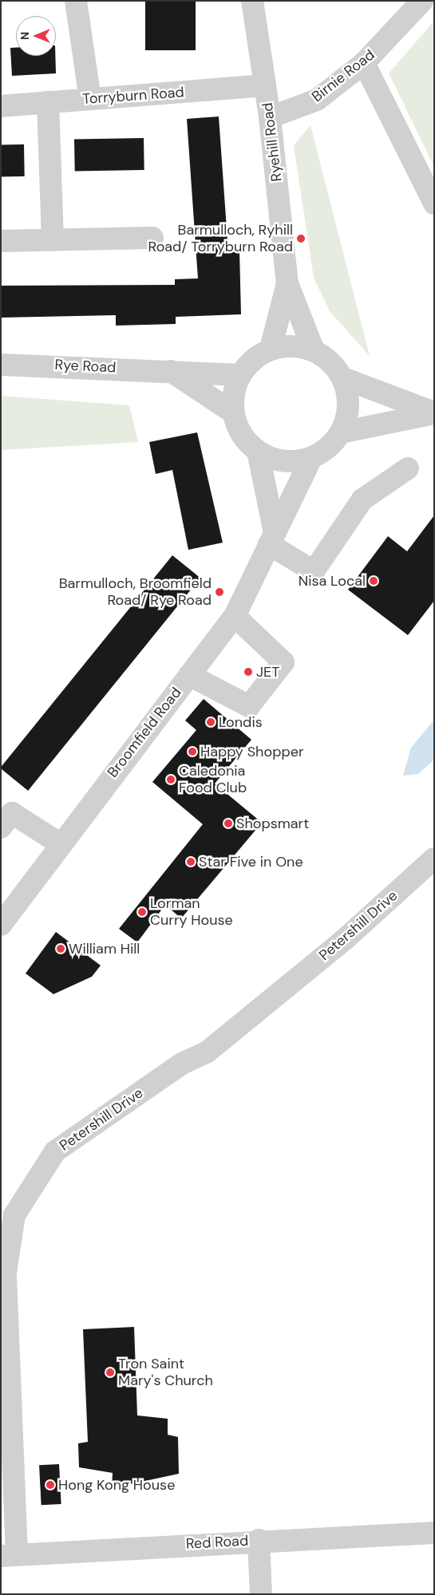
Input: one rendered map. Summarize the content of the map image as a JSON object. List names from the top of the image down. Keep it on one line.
{"streets":{"street":["Birnie Road","Torryburn Road","Ryehill Road","Rye Road","Broomfield Road","Petershill Drive","Red Road"]},"crossings":[["Birnie Road","Ryehill Road"],["Torryburn Road","Ryehill Road"],["Ryehill Road","Rye Road"],["Ryehill Road","Broomfield Road"],["Rye Road","Broomfield Road"],["Petershill Drive","Red Road"]],"places":["Barmulloch, Ryhill Road/ Torryburn Road","Nisa Local","Barmulloch, Broomfield Road/ Rye Road","JET","Londis","Happy Shopper","Caledonia Food Club","Shopsmart","Star Five in One","Lorman Curry House","William Hill","Tron Saint Mary's Church","Hong Kong House"],"north":"left"}
